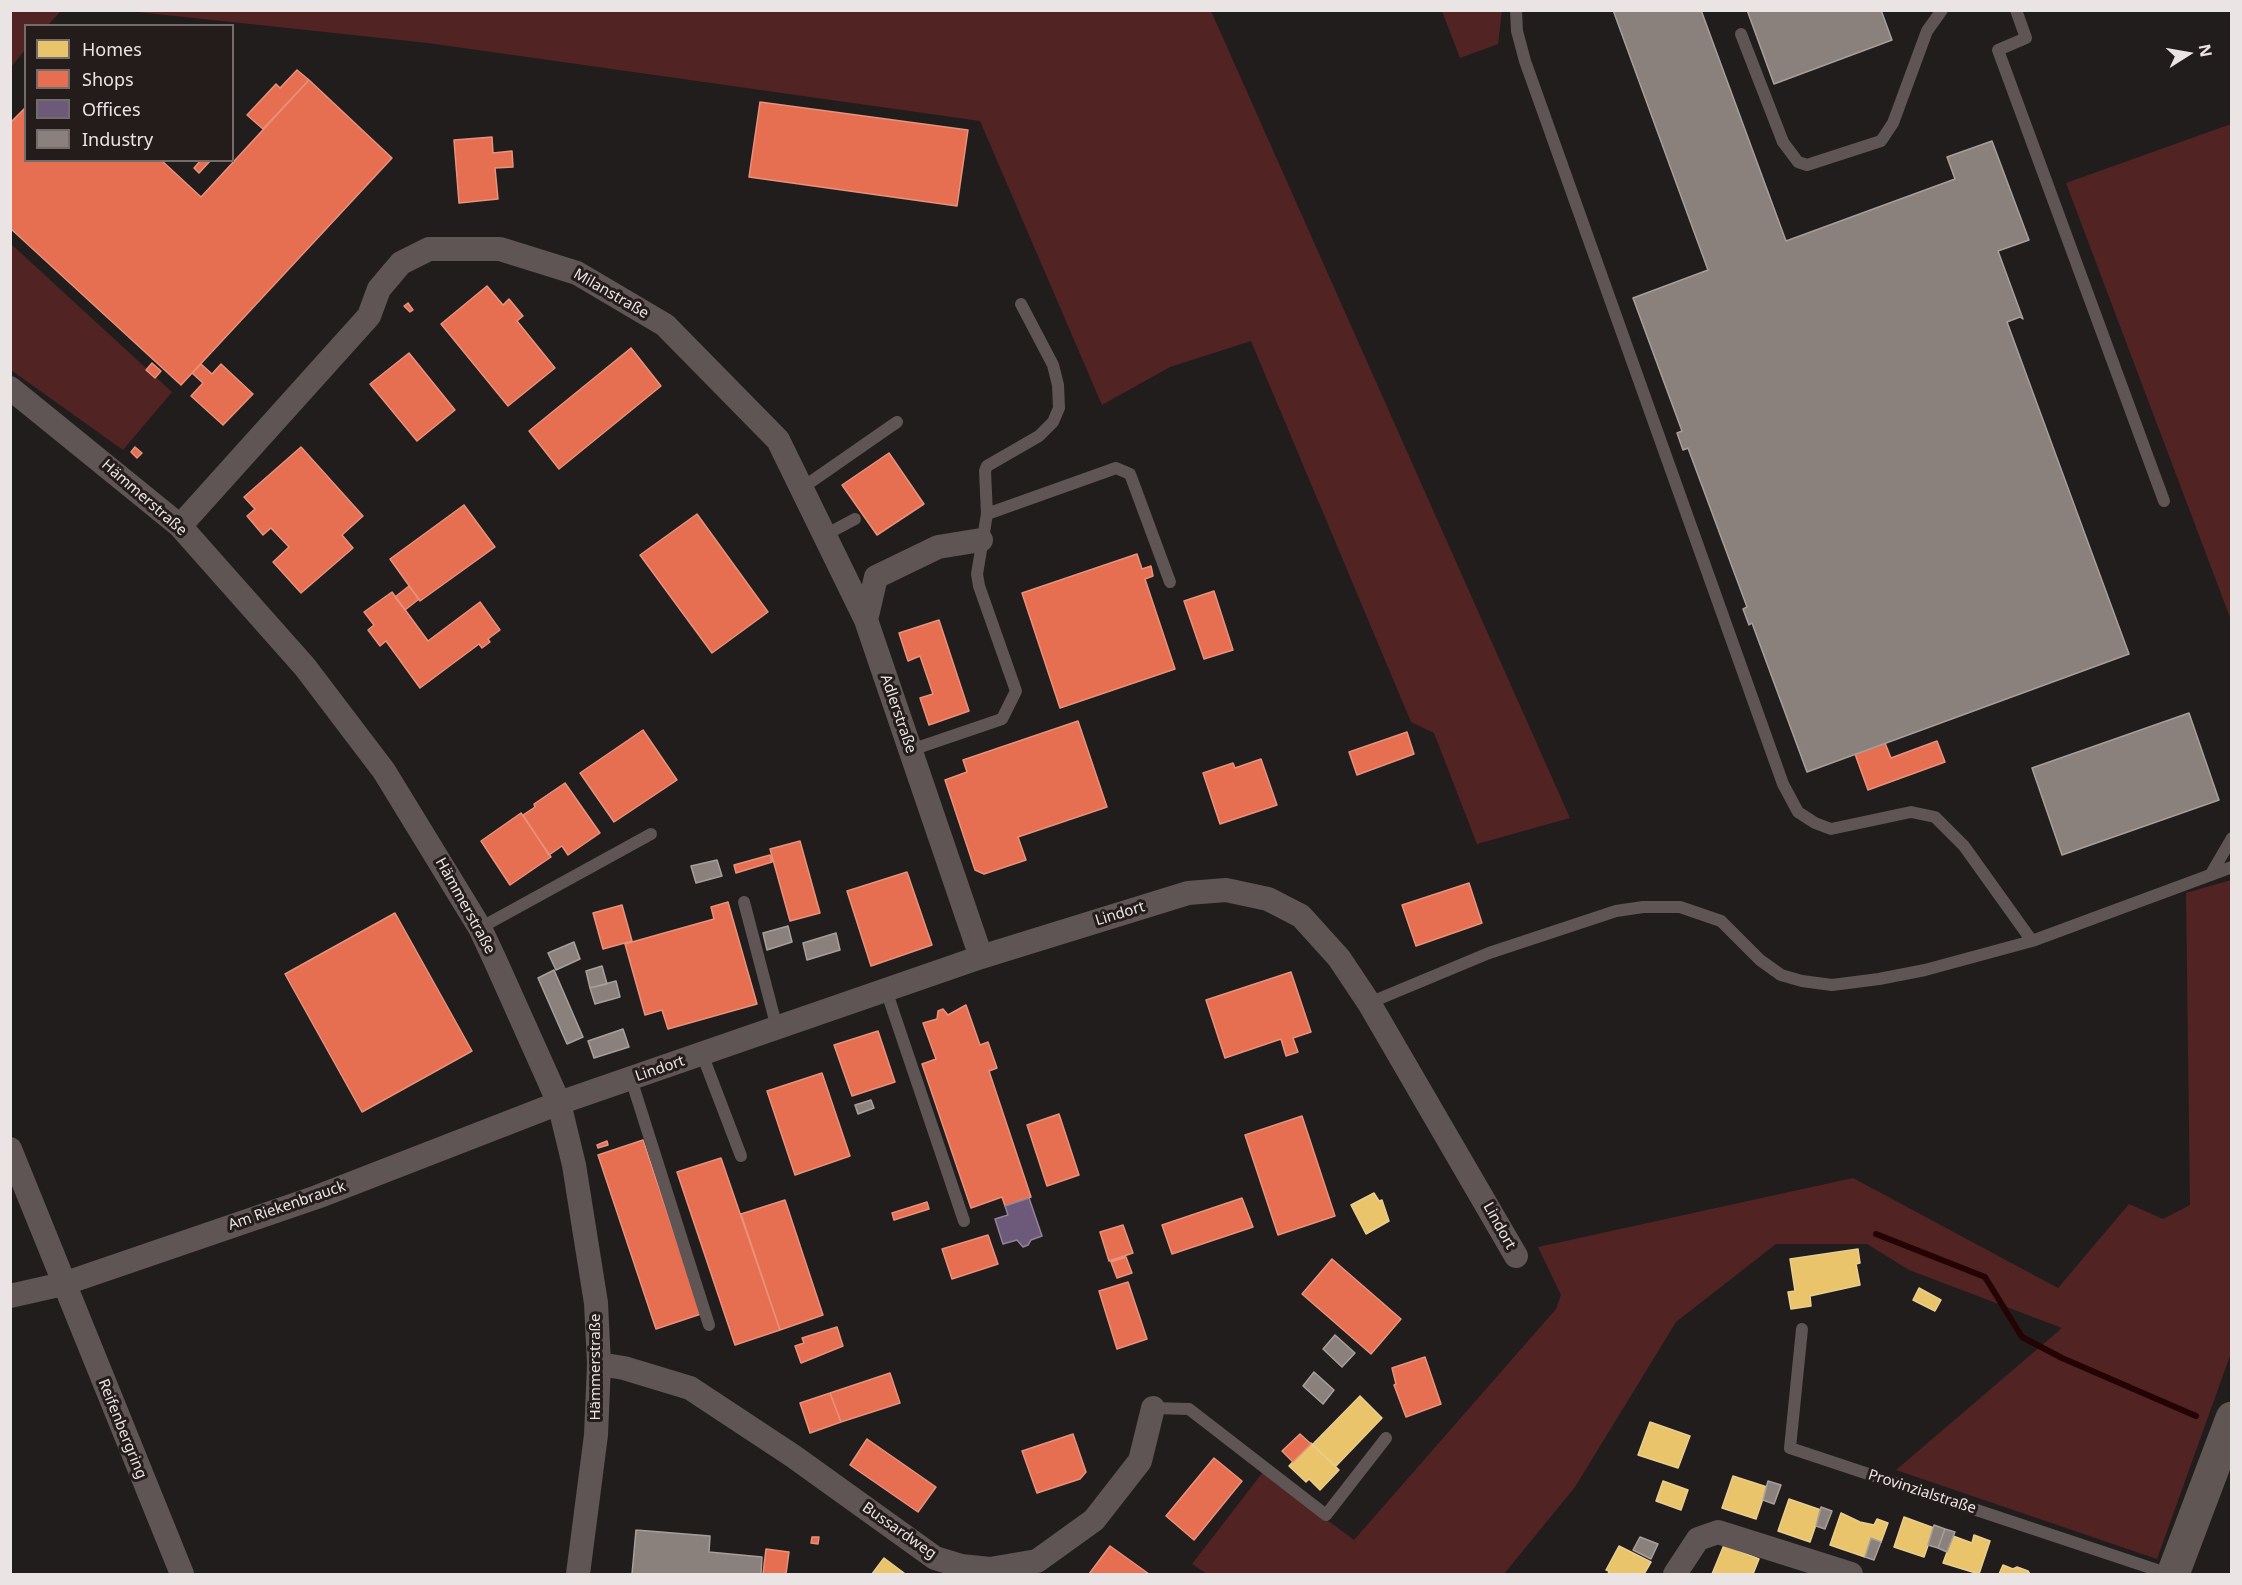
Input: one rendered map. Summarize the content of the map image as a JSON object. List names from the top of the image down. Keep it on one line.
{"streets":{"main road":["Provinzialstraße"],"street":["Milanstraße","Hämmerstraße","Adlerstraße","Lindort","Am Riekenbrauck","Reifenbergring","Bussardweg"]},"crossings":[["Milanstraße","Hämmerstraße"],["Milanstraße","Adlerstraße"],["Hämmerstraße","Lindort"],["Hämmerstraße","Am Riekenbrauck"],["Hämmerstraße","Bussardweg"],["Adlerstraße","Lindort"],["Lindort","Am Riekenbrauck"],["Am Riekenbrauck","Reifenbergring"]],"legend":["Homes","Shops","Offices","Industry"],"north":"right"}
